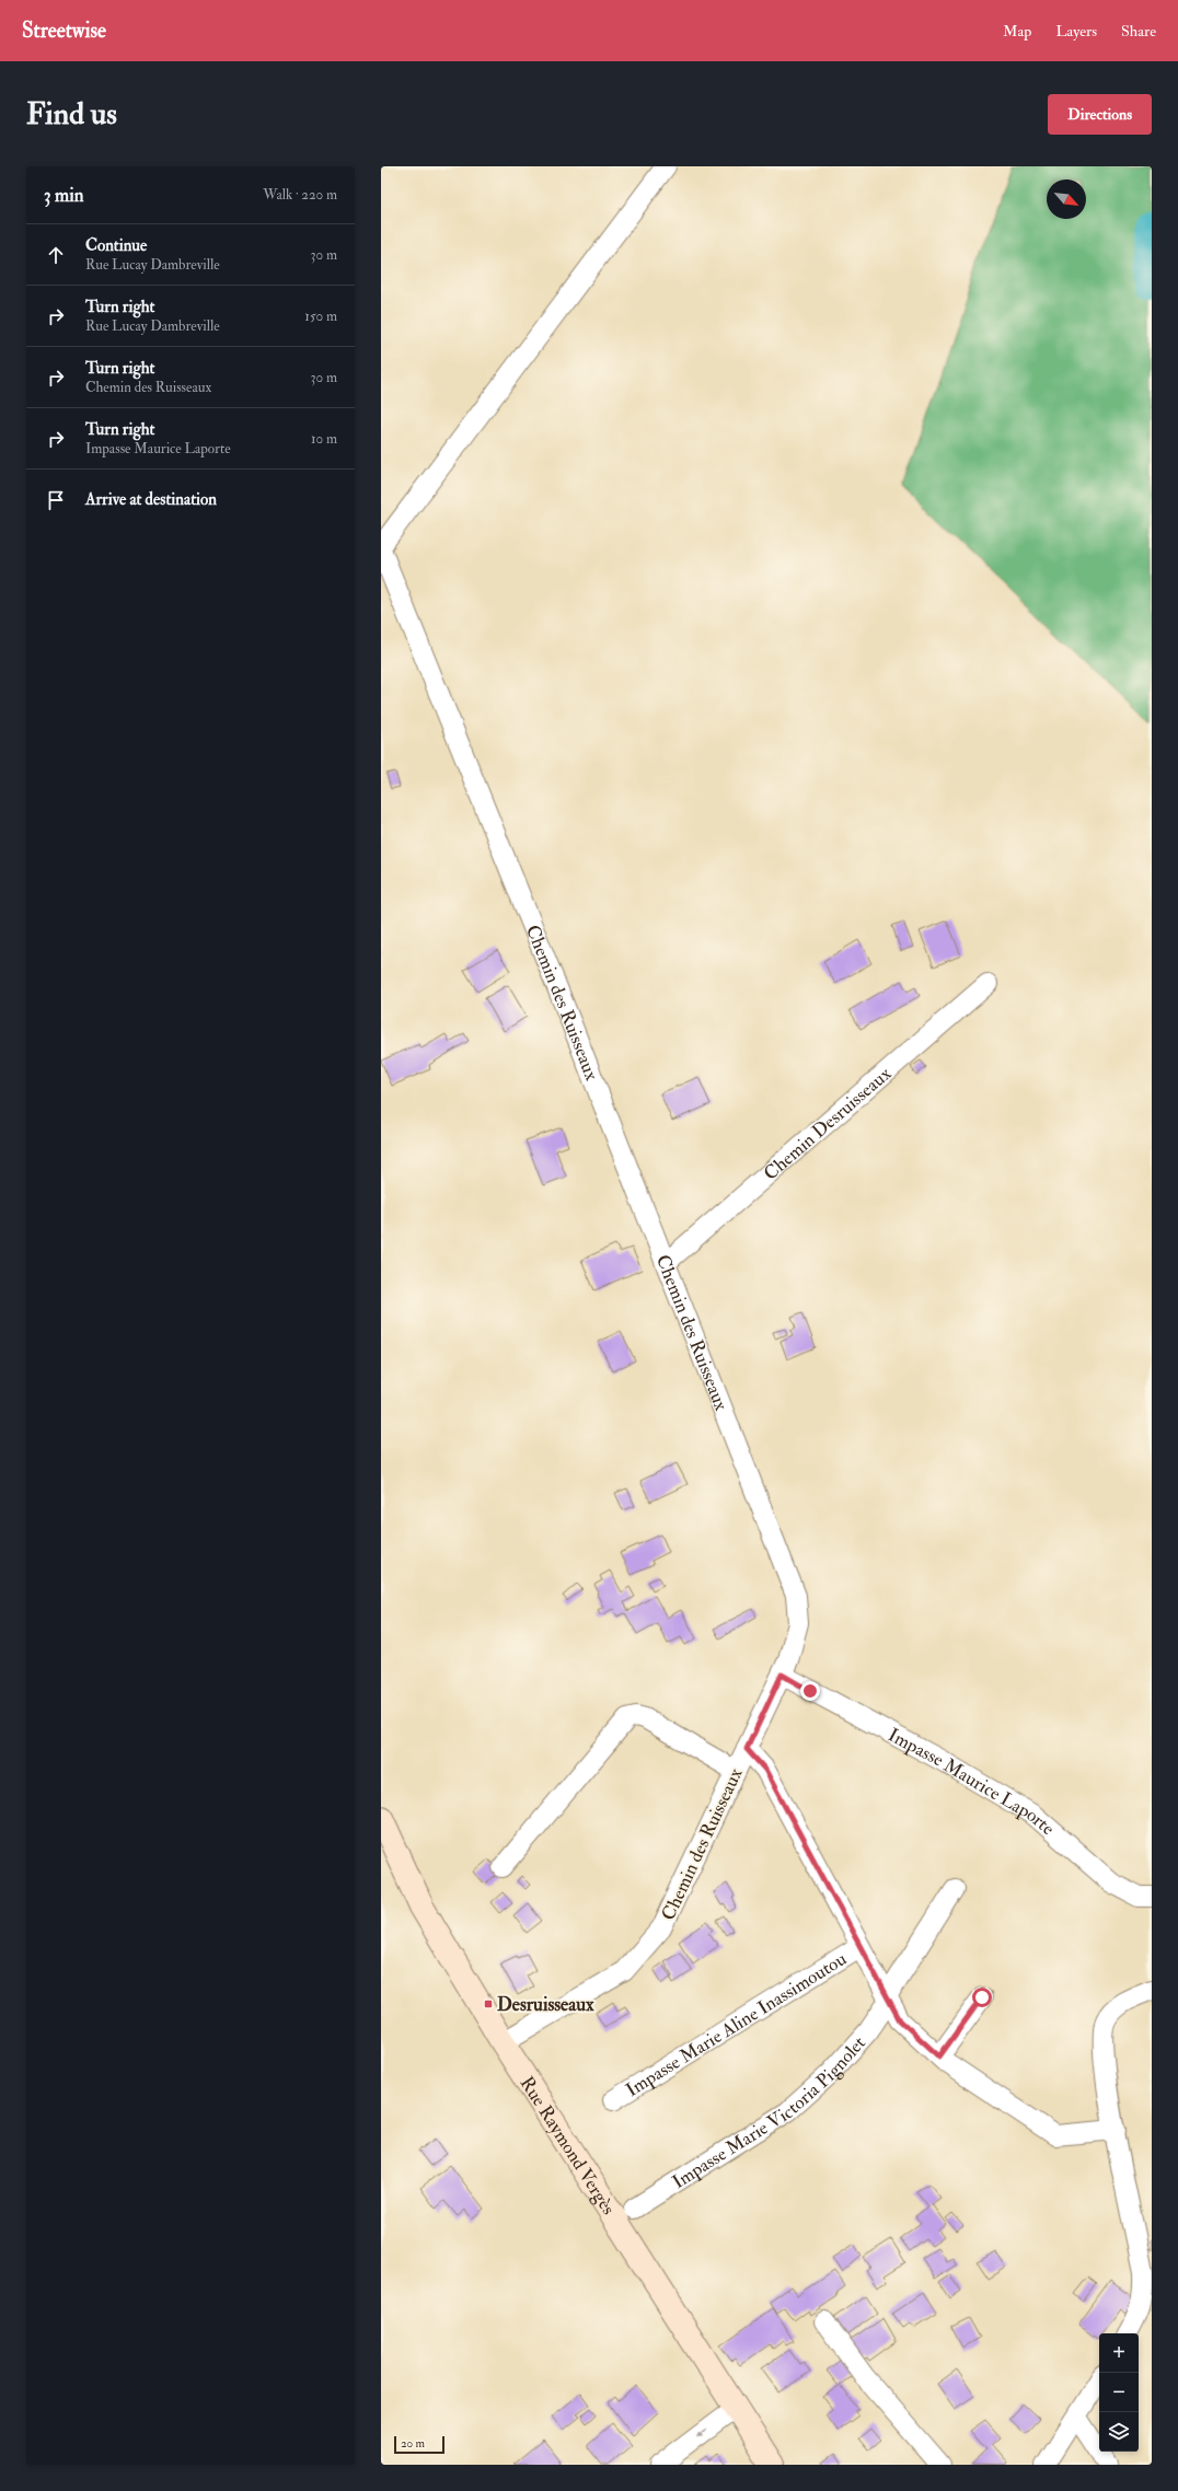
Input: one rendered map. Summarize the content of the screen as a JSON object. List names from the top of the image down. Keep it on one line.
{"streets":{"main road":["Rue Raymond Vergès"],"street":["Chemin des Ruisseaux","Chemin Desruisseaux","Impasse Maurice Laporte","Impasse Marie Aline Inassimoutou","Impasse Marie Victoria Pignolet"]},"crossings":[["Chemin des Ruisseaux","Chemin Desruisseaux"],["Chemin des Ruisseaux","Impasse Maurice Laporte"],["Chemin des Ruisseaux","Rue Raymond Vergès"]],"places":{"transit":["Desruisseaux"]},"scale_bar":"20 m","north":"bottom right","page":{"header":"Streetwise","nav":["Map","Layers","Share"],"buttons":"Directions","title":"Find us","heading":["3 min","Walk · 220 m"],"list":[["Continue","Rue Lucay Dambreville","30 m"],["Turn right","Rue Lucay Dambreville","150 m"],["Turn right","Chemin des Ruisseaux","30 m"],["Turn right","Impasse Maurice Laporte","10 m"],"Arrive at destination"],"map_buttons":["+","−"],"scale":"20 m"}}
